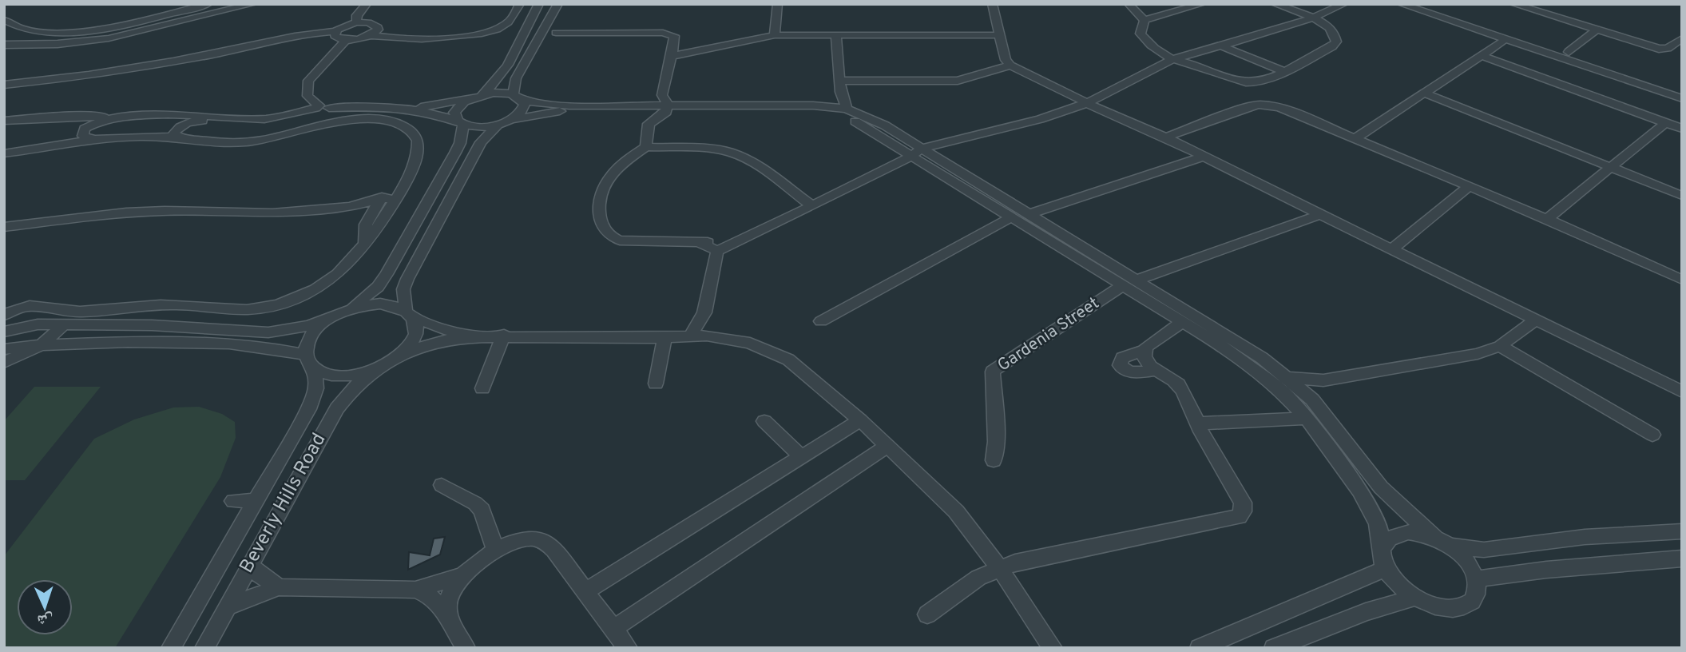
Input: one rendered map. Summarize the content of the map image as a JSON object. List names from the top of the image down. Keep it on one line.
{"streets":{"street":["Gardenia Street","Beverly Hills Road"]},"north":"bottom"}
